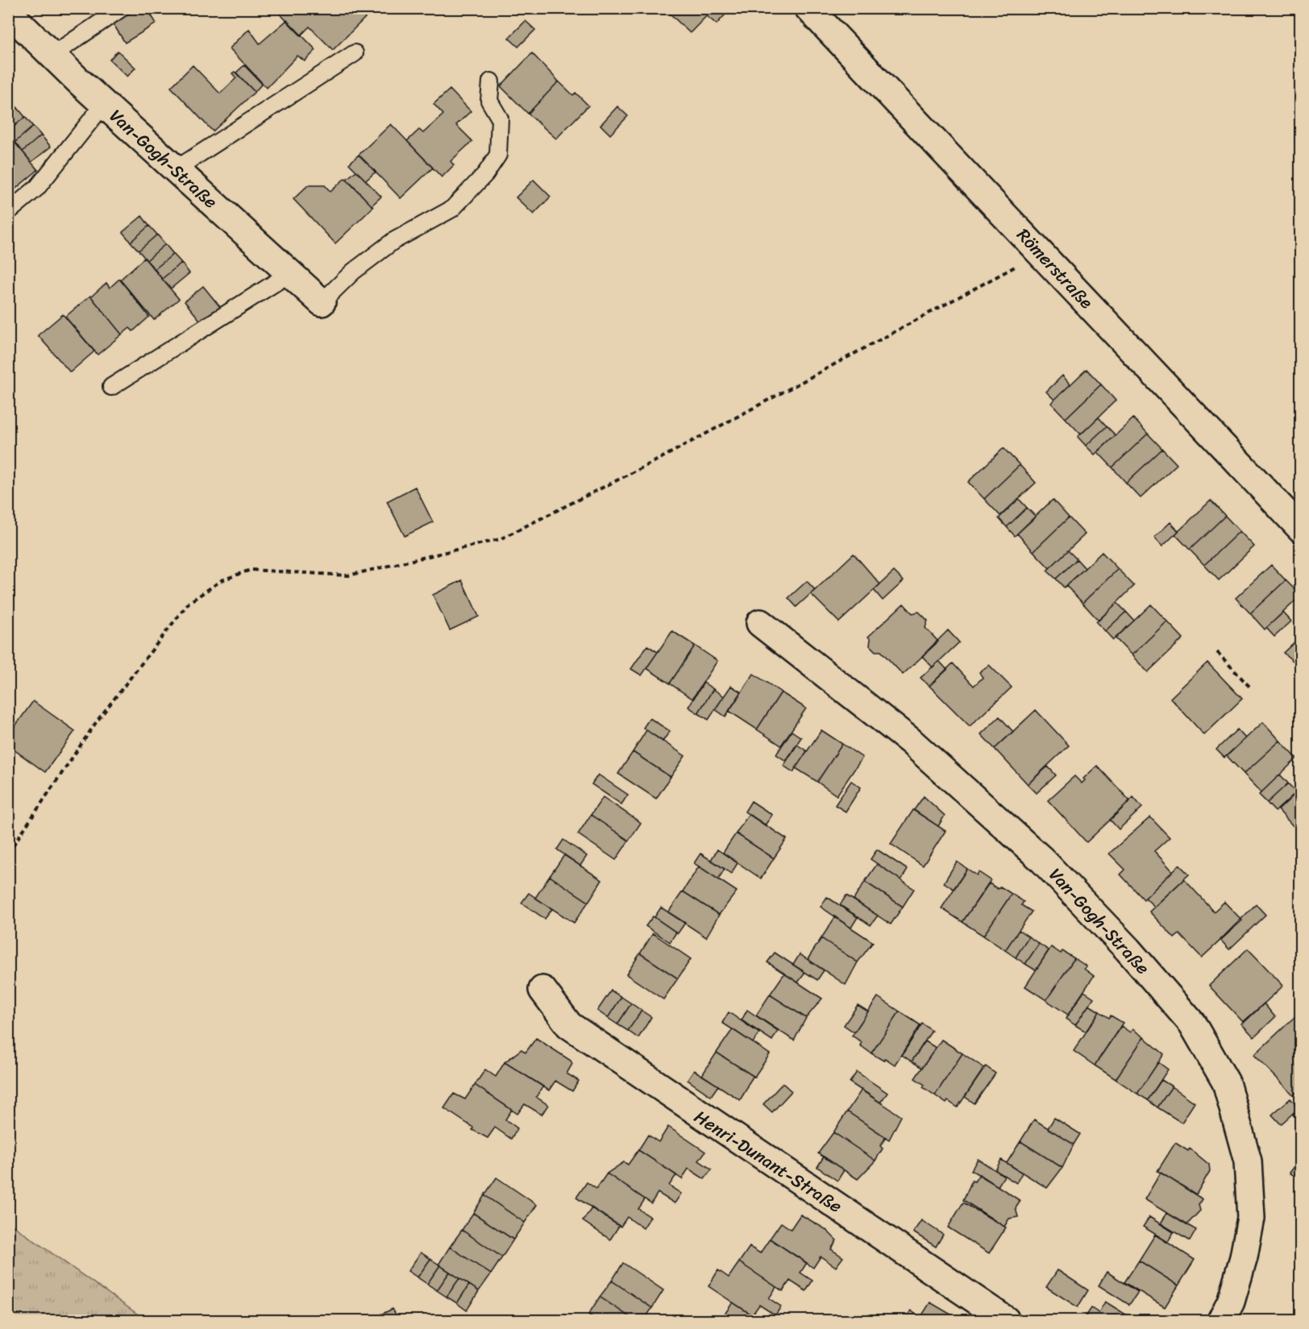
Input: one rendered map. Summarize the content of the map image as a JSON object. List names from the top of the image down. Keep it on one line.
{"streets":{"street":["Van-Gogh-Straße","Römerstraße","Henri-Dunant-Straße"]}}
